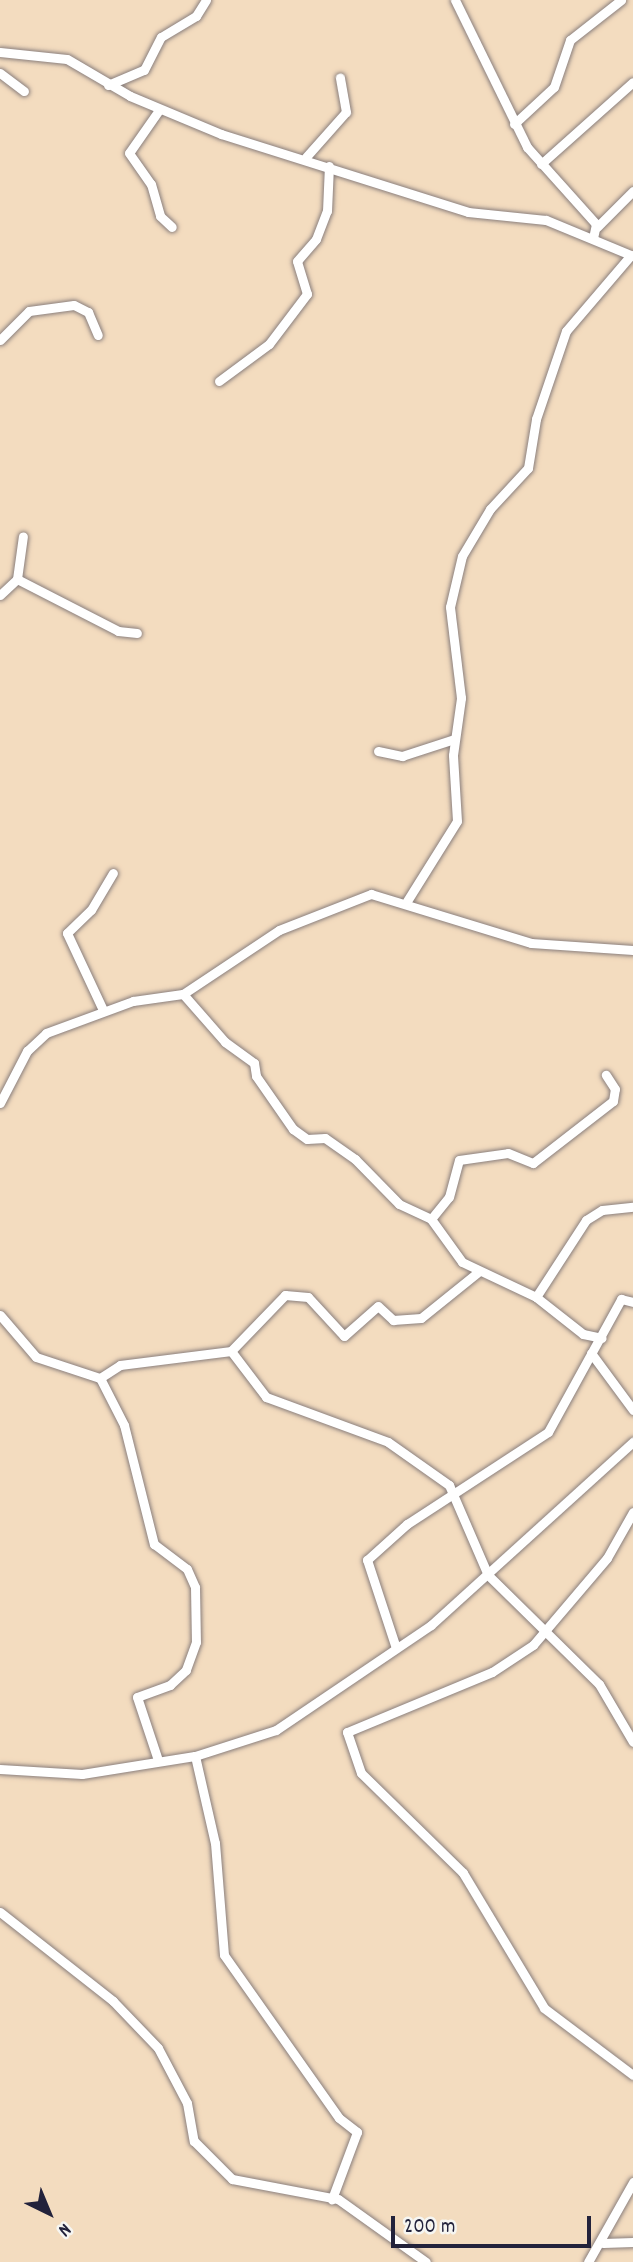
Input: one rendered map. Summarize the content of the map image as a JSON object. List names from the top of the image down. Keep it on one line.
{"scale_bar":"200 m","north":"bottom right"}
